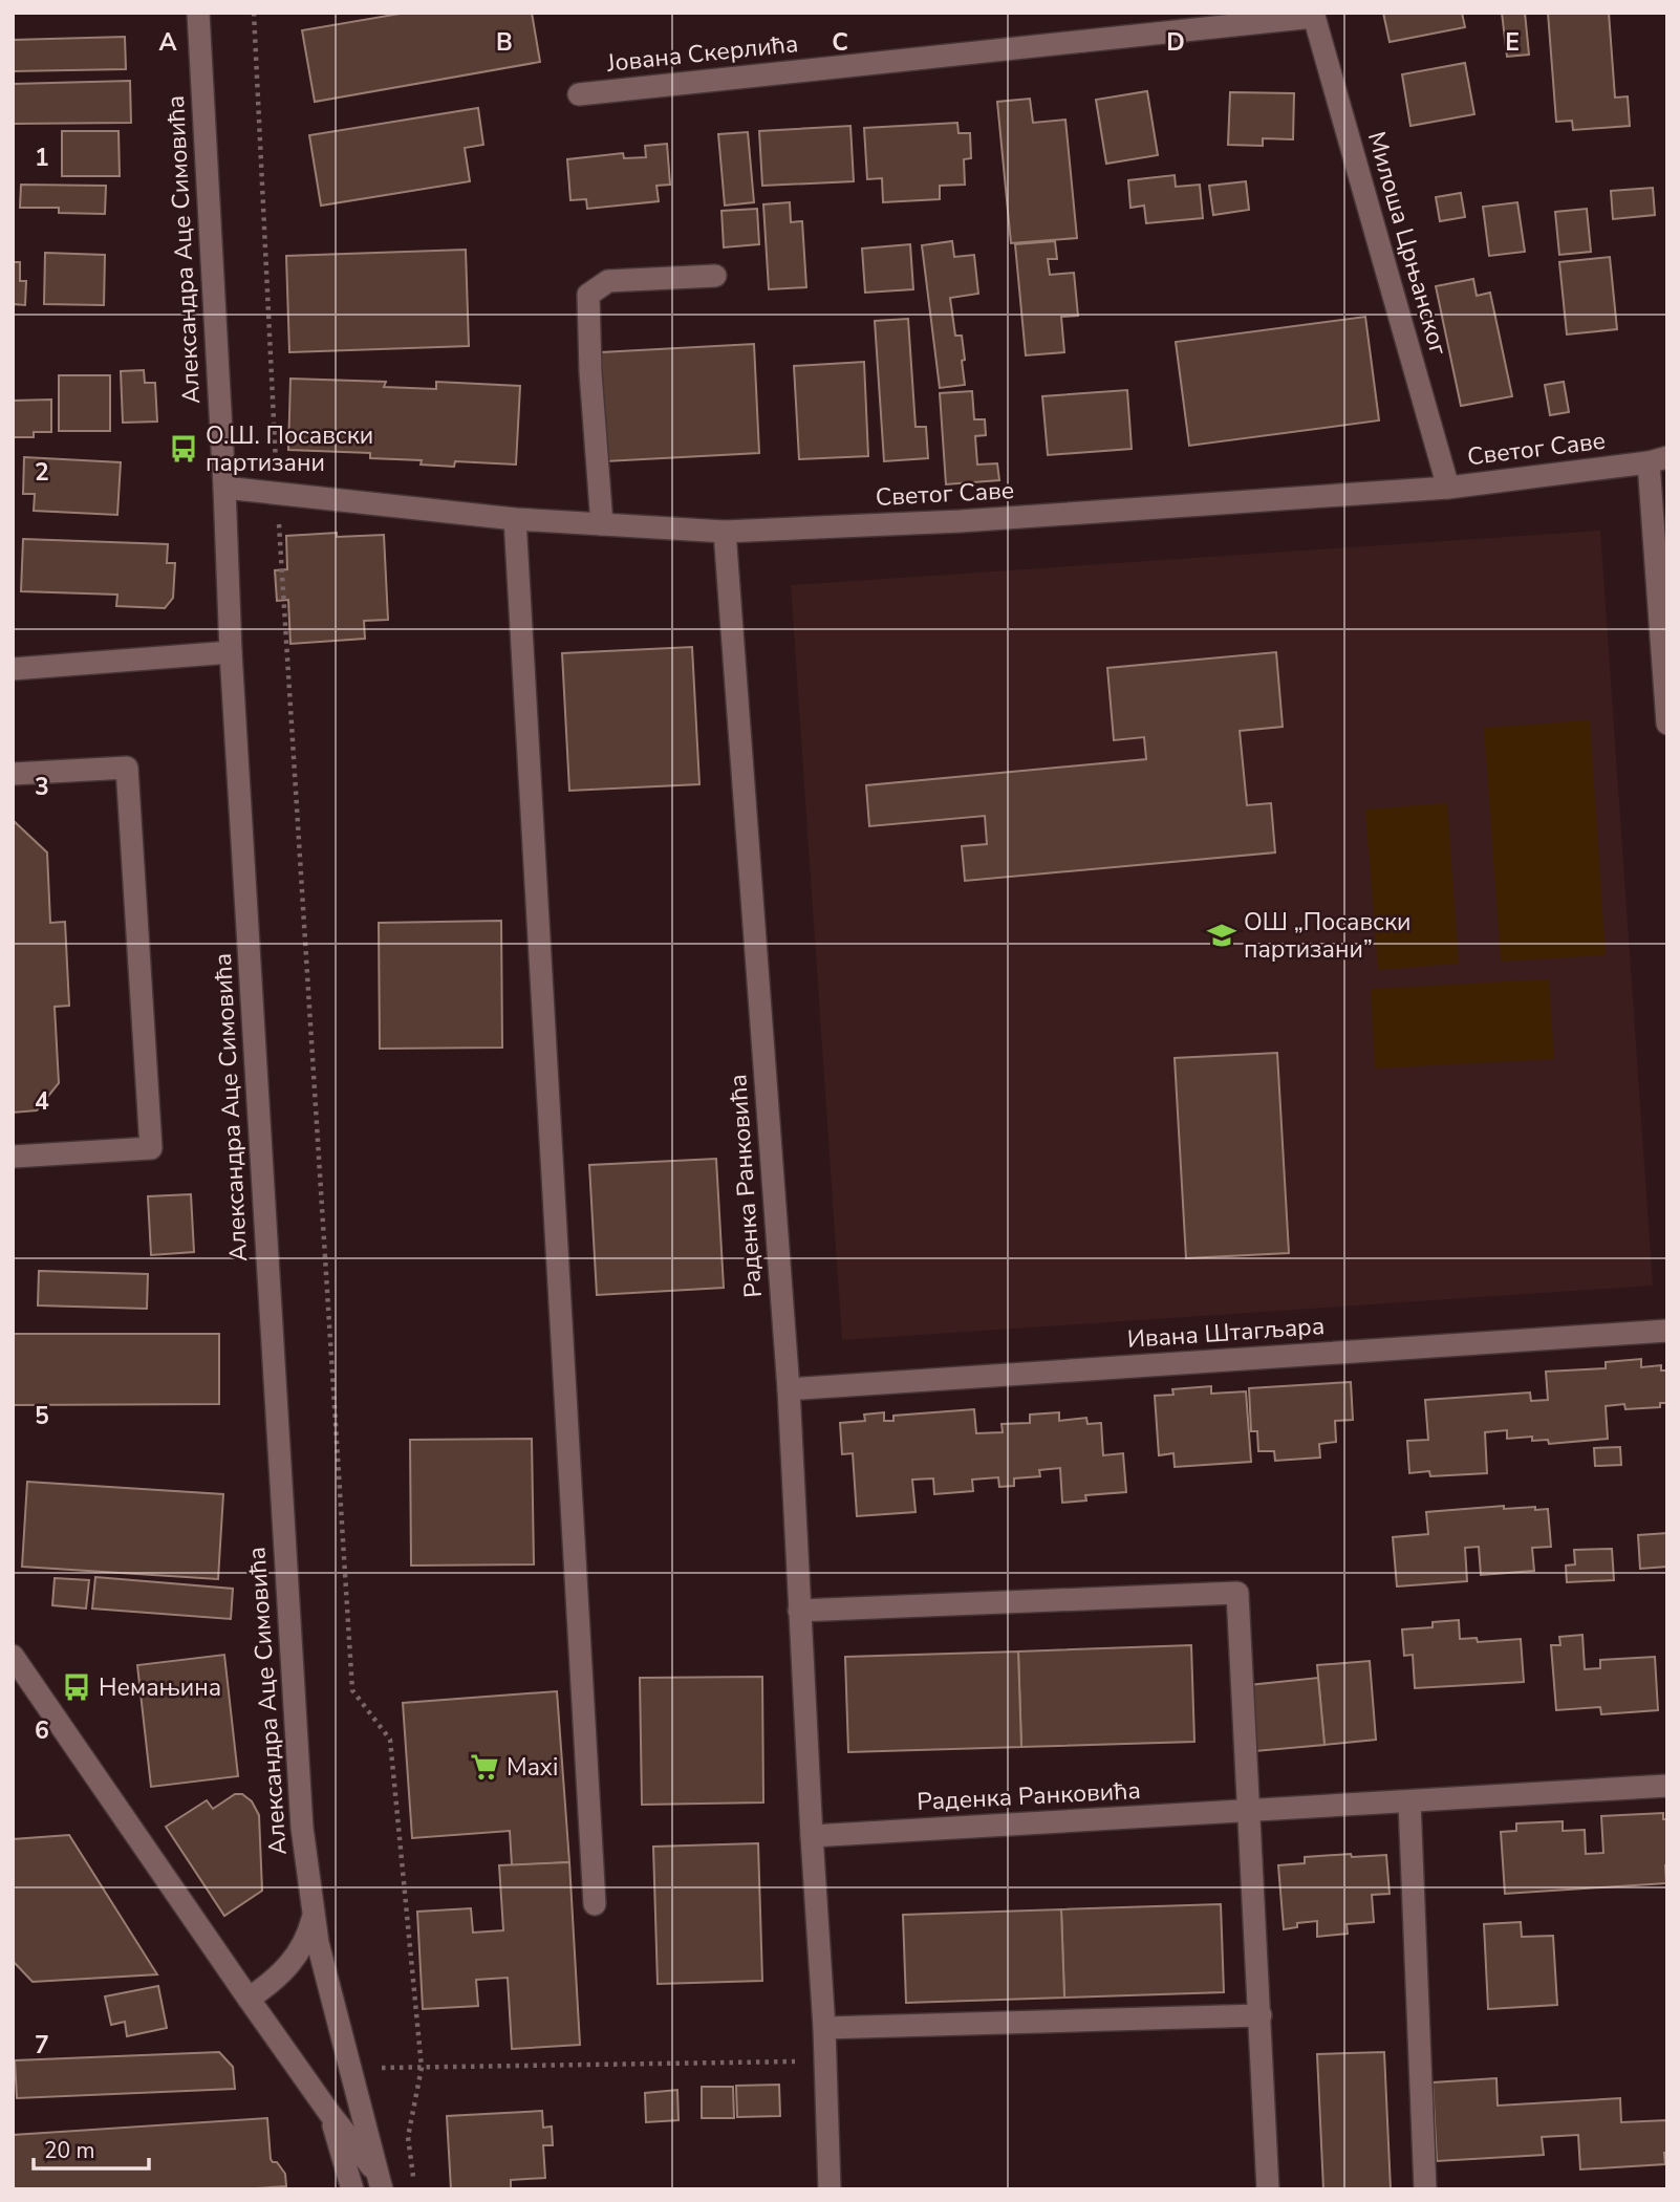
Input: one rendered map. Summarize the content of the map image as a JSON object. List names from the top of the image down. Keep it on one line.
{"streets":{"street":["Јована Скерлића","Милоша Црњанског","Александра Аце Симовића","Светог Саве","Раденка Ранковића","Ивана Штагљара"]},"crossings":[["Јована Скерлића","Милоша Црњанског"],["Милоша Црњанског","Светог Саве"],["Александра Аце Симовића","Светог Саве"],["Светог Саве","Раденка Ранковића"],["Раденка Ранковића","Ивана Штагљара"]],"places":{"bus stop":["О.Ш. Посавски партизани","Немањина"],"school or university":["ОШ „Посавски партизани”"],"supermarket":["Maxi"]},"scale_bar":"20 m","grid":{"columns":["A","B","C","D","E"],"rows":["1","2","3","4","5","6","7"]}}
